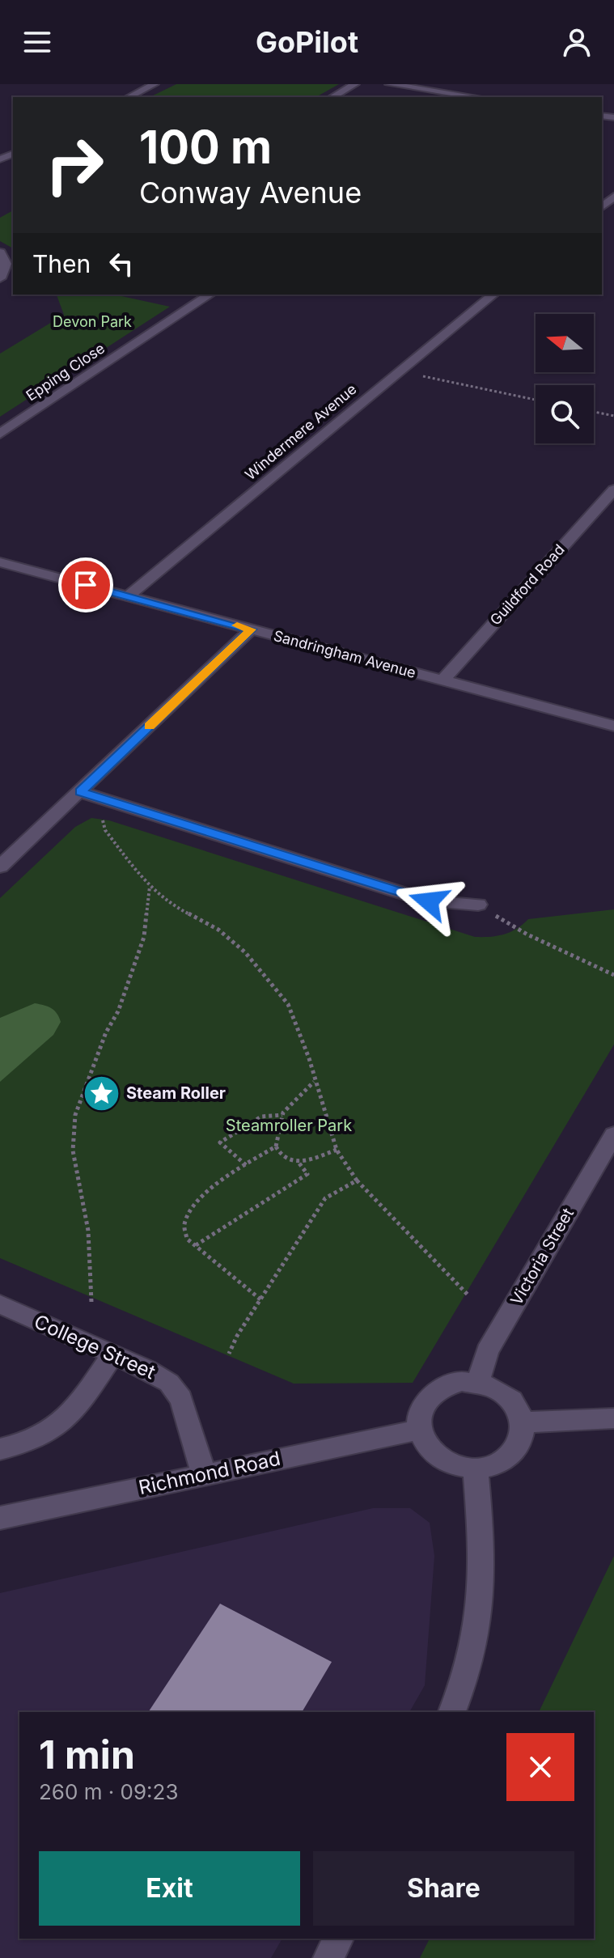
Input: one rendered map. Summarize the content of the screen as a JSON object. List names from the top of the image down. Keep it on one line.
{"streets":{"street":["Epping Close","Windermere Avenue","Guildford Road","Sandringham Avenue","Victoria Street","College Street","Richmond Road"]},"crossings":[["Windermere Avenue","Sandringham Avenue"],["Guildford Road","Sandringham Avenue"],["Victoria Street","Richmond Road"],["College Street","Richmond Road"]],"parks":["Devon Park","Steamroller Park"],"places":{"place":["Steam Roller"]},"north":"left","page":{"header":"GoPilot","turn":["100 m","Conway Avenue"],"then":"Then","heading":["1 min","260 m · 09:23"],"buttons":["Exit","Share"]}}
